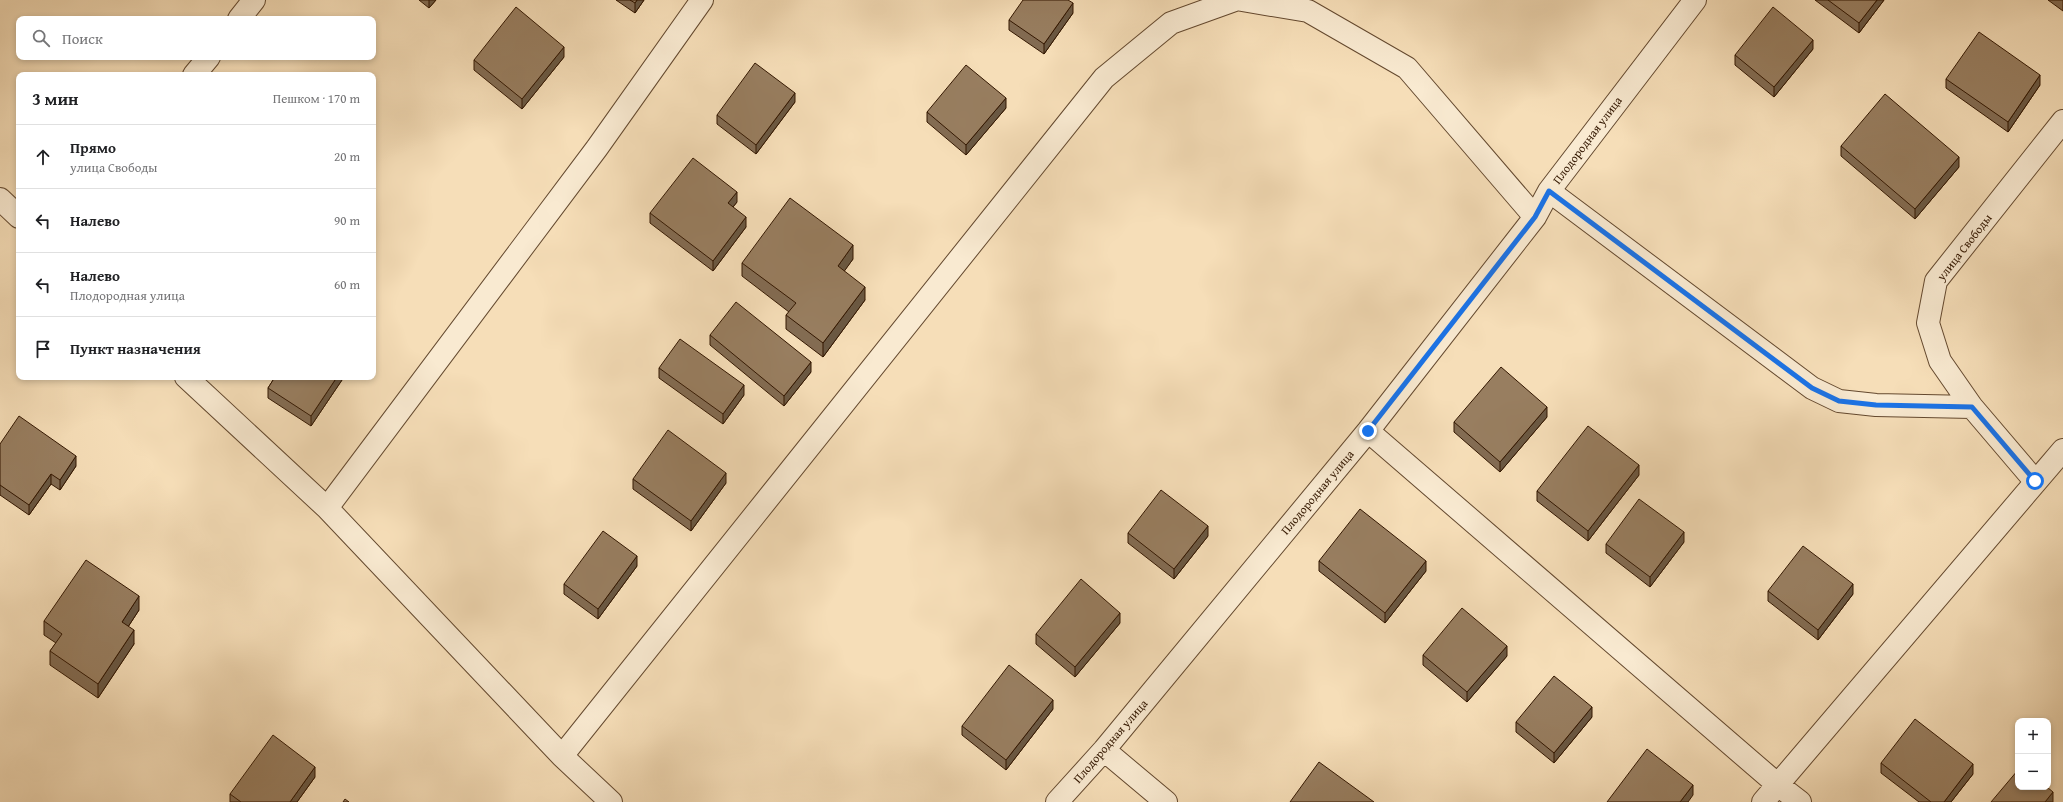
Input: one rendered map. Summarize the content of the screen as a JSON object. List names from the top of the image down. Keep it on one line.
{"streets":{"street":["Плодородная улица","улица Свободы"]},"page":{"search":"Поиск","heading":["3 мин","Пешком · 170 m"],"list":[["Прямо","улица Свободы","20 m"],["Налево","90 m"],["Налево","Плодородная улица","60 m"],"Пункт назначения"],"map_buttons":["+","−"]}}
